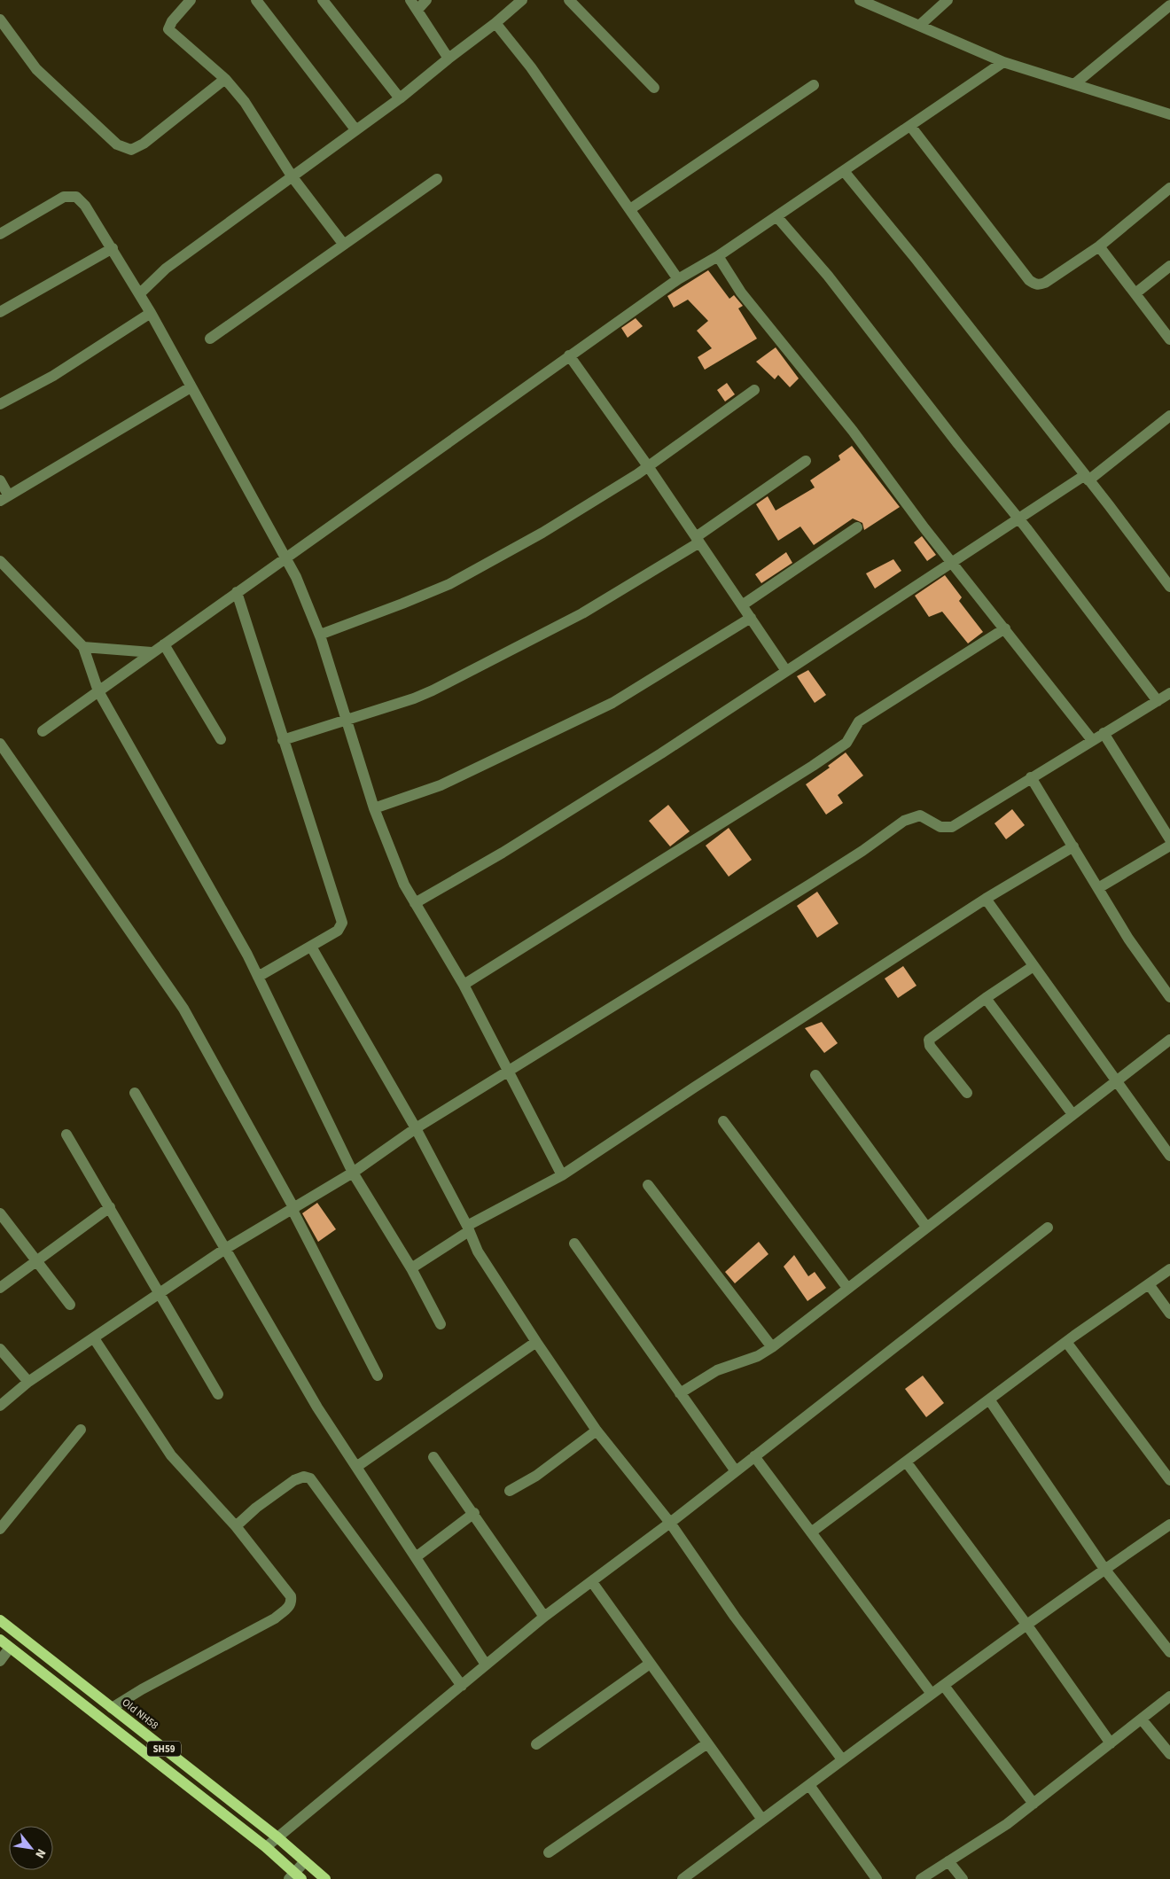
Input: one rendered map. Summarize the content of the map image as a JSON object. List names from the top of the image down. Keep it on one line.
{"streets":{"main road":["Old NH58","SH59"]},"north":"bottom right"}
